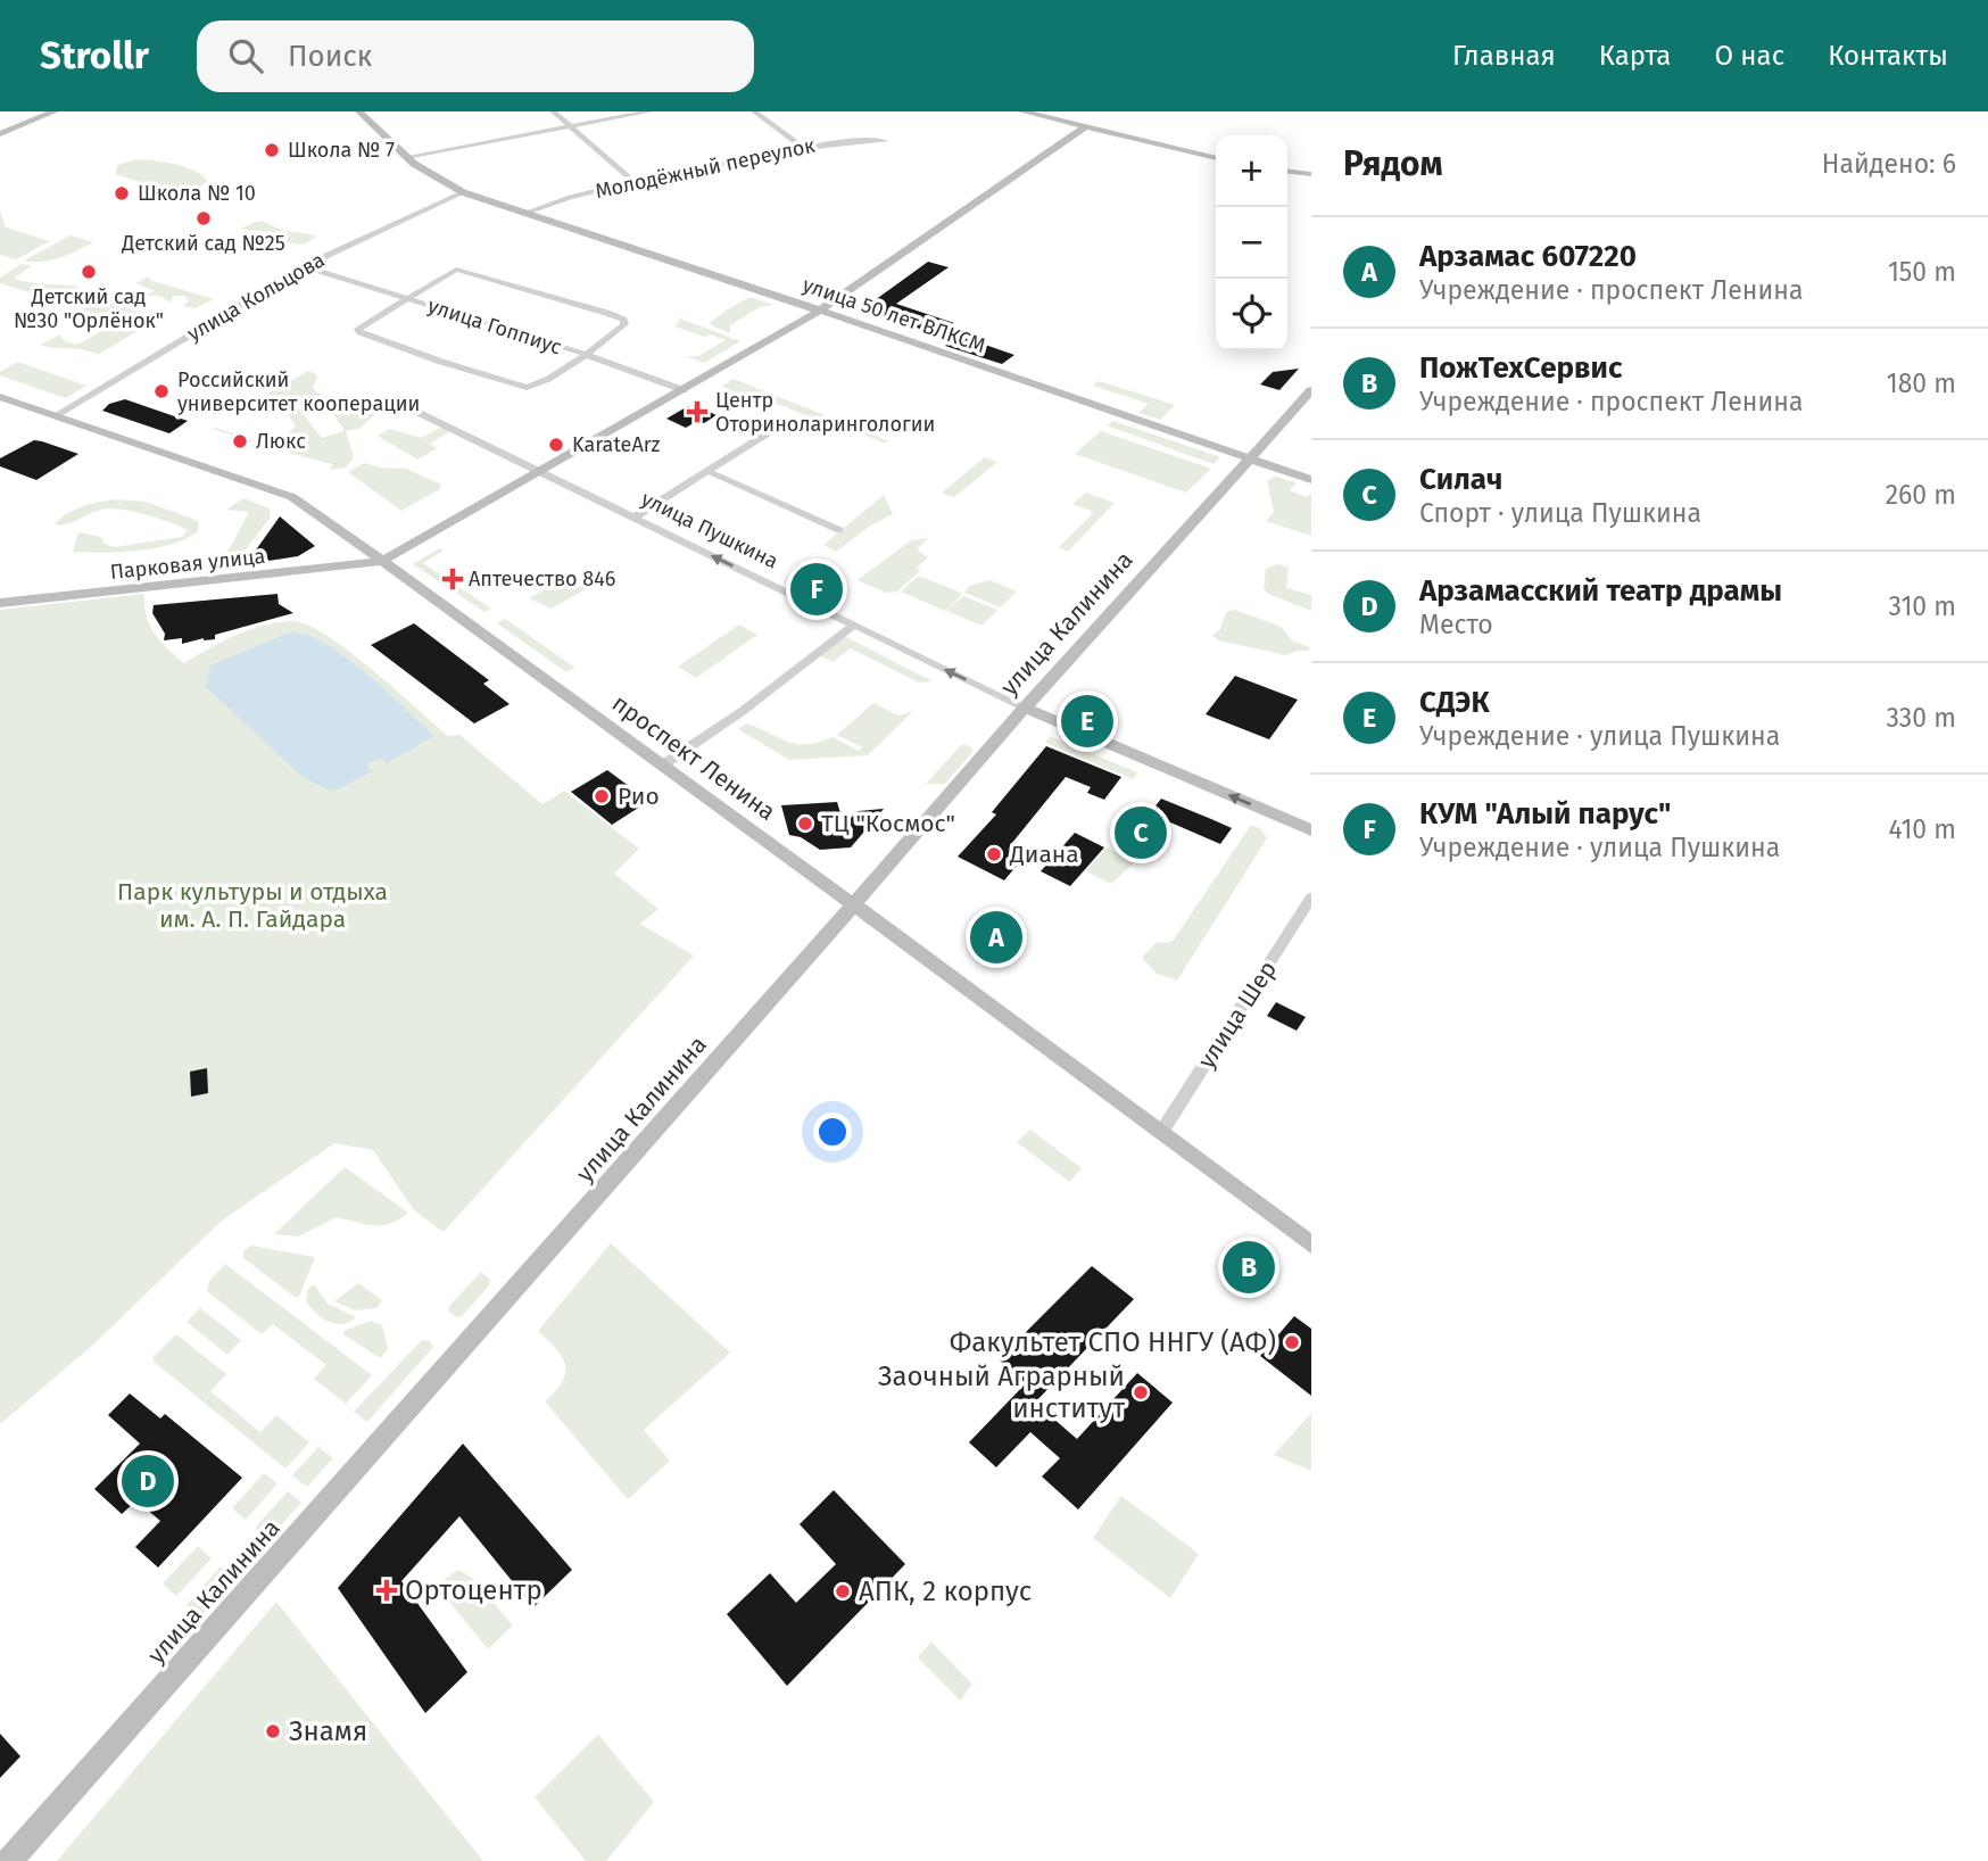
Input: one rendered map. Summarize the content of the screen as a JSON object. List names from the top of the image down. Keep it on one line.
{"streets":{"street":["Молодёжный переулок","улица Кольцова","улица 50 лет ВЛКСМ","улица Гоппиус","улица Пушкина","Парковая улица","улица Калинина","проспект Ленина","улица Шер"]},"crossings":[["Молодёжный переулок","улица 50 лет ВЛКСМ"],["улица Кольцова","улица 50 лет ВЛКСМ"],["улица Кольцова","улица Гоппиус"],["улица Кольцова","проспект Ленина"],["улица 50 лет ВЛКСМ","Парковая улица"],["улица 50 лет ВЛКСМ","улица Калинина"],["улица Гоппиус","Парковая улица"],["улица Пушкина","Парковая улица"],["улица Пушкина","улица Калинина"],["Парковая улица","проспект Ленина"],["улица Калинина","проспект Ленина"],["проспект Ленина","улица Шер"]],"one_way":["улица Пушкина"],"parks":["Парк культуры и отдыха им. А. П. Гайдара"],"places":{"other":["Школа № 7","Школа № 10","Детский сад №25","Детский сад №30 \"Орлёнок\"","Российский университет кооперации","Люкс","KarateArz","Рио","ТЦ \"Космос\"","Диана","Факультет СПО ННГУ (АФ)","Заочный Аграрный институт","АПК, 2 корпус","Знамя"],"health":["Центр Оториноларингологии","Аптечество 846","Ортоцентр"]},"page":{"header":"Strollr","search":"Поиск","nav":["Главная","Карта","О нас","Контакты"],"heading":["Рядом","Найдено: 6"],"map_buttons":["+","−"],"list":[{"mark":"A","name":"Арзамас 607220","note":"Учреждение · проспект Ленина","value":"150 m"},{"mark":"B","name":"ПожТехСервис","note":"Учреждение · проспект Ленина","value":"180 m"},{"mark":"C","name":"Силач","note":"Спорт · улица Пушкина","value":"260 m"},{"mark":"D","name":"Арзамасский театр драмы","note":"Место","value":"310 m"},{"mark":"E","name":"СДЭК","note":"Учреждение · улица Пушкина","value":"330 m"},{"mark":"F","name":"КУМ \"Алый парус\"","note":"Учреждение · улица Пушкина","value":"410 m"}],"pins":["F","E","C","A","B","D"]}}
